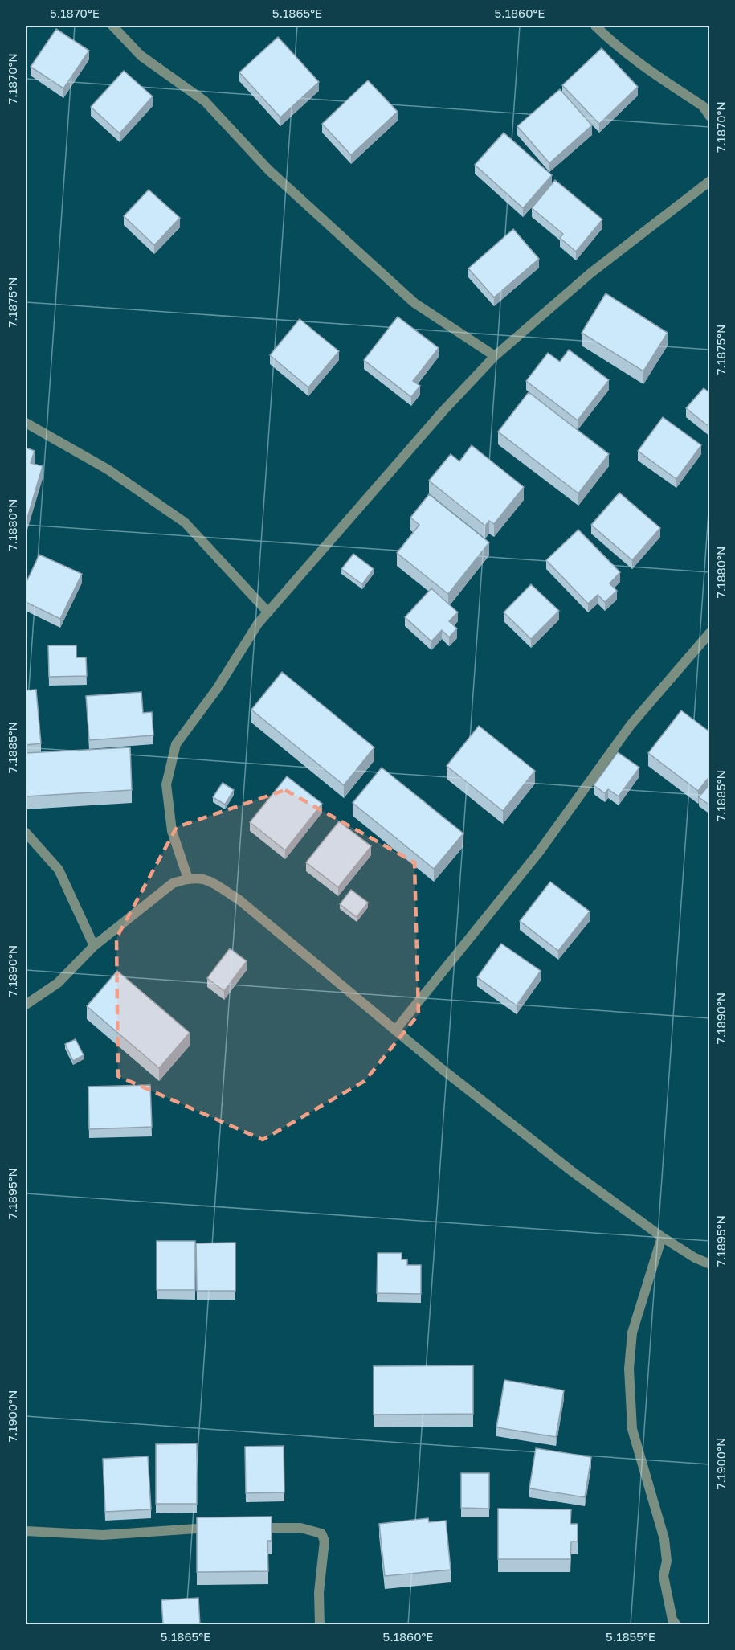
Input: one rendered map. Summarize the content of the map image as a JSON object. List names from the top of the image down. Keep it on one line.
{"coordinates":["5.1870°E","5.1865°E","5.1860°E","7.1870°N","7.1875°N","7.1880°N","7.1885°N","7.1890°N","7.1895°N","7.1900°N","5.1855°E"]}
